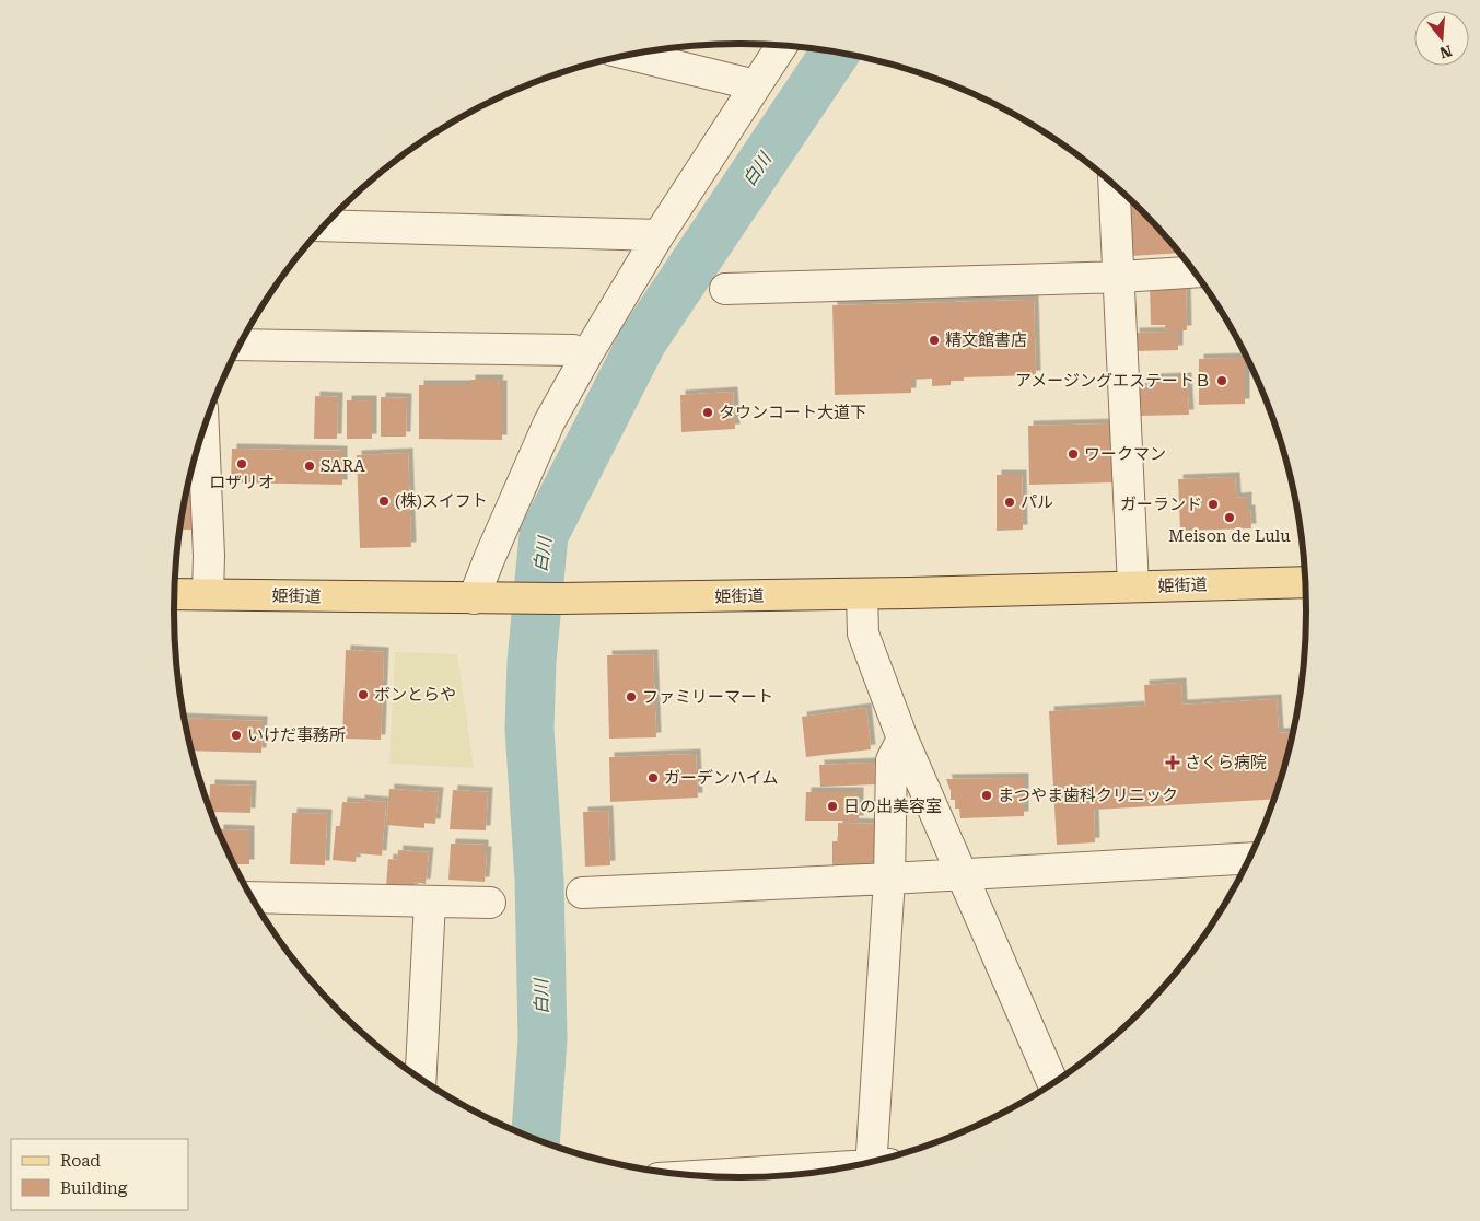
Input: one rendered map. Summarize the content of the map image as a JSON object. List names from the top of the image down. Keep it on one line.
{"streets":{"main road":["姫街道"]},"water":["白川"],"places":{"other":["精文館書店","アメージングエステートＢ","タウンコート大道下","ワークマン","ロザリオ","SARA","(株)スイフト","パル","ガーランド","Meison de Lulu","ボンとらや","ファミリーマート","いけだ事務所","ガーデンハイム","まつやま歯科クリニック","日の出美容室"],"health":["さくら病院"]},"legend":["Road","Building"],"north":"bottom"}
